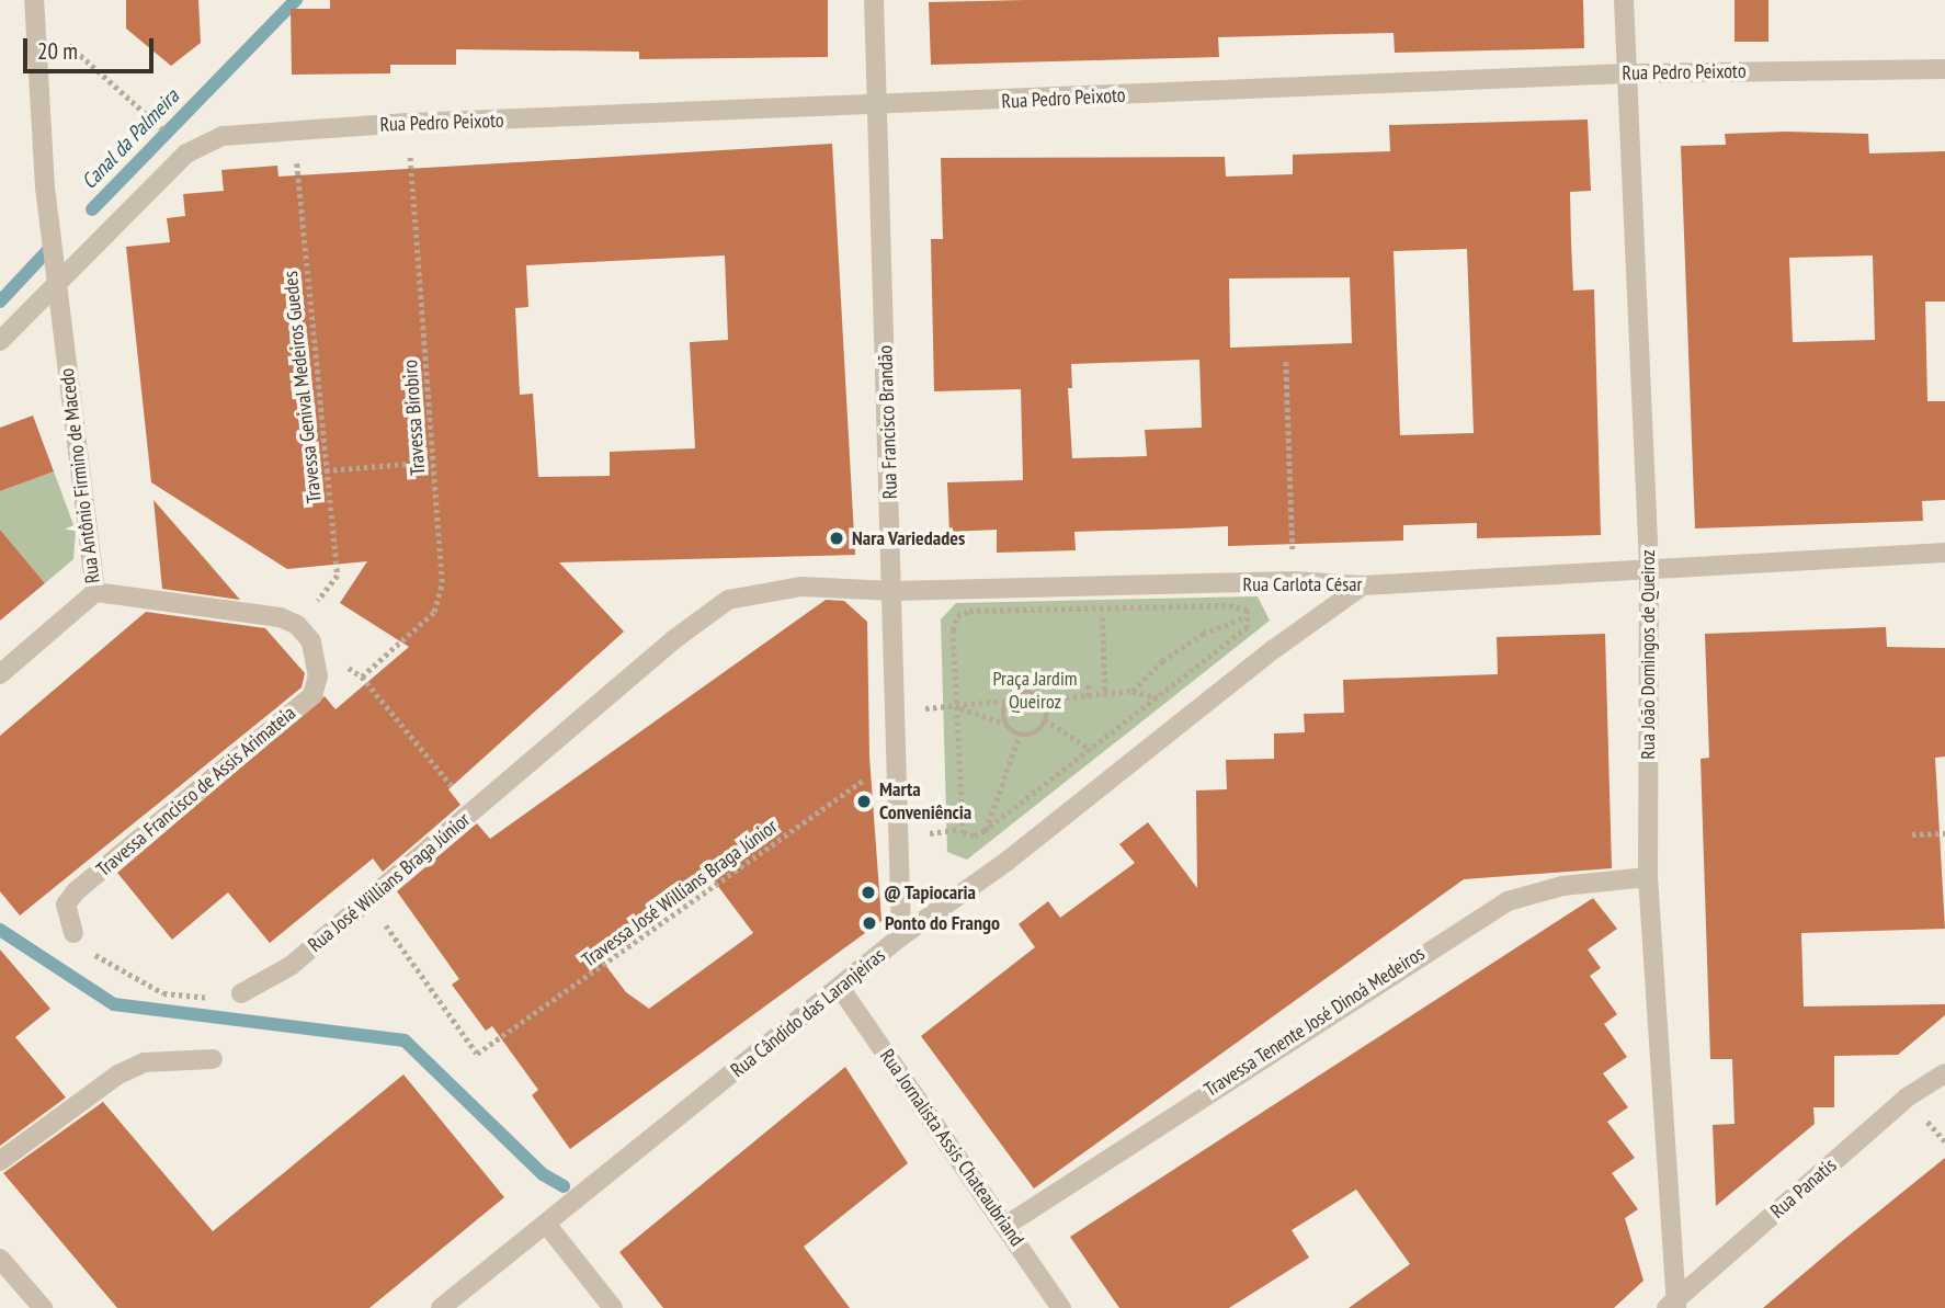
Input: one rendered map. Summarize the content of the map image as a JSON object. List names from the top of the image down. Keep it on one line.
{"streets":{"street":["Rua Pedro Peixoto","Rua Francisco Brandão","Rua Antônio Firmino de Macedo","Rua Carlota César","Rua João Domingos de Queiroz","Travessa Francisco de Assis Arimateia","Rua José Willians Braga Júnior","Rua Cândido das Laranjeiras","Travessa Tenente José Dinoá Medeiros","Rua Jornalista Assis Chateaubriand","Rua Panatis"],"path":["Travessa Genival Medeiros Guedes","Travessa Birobiro","Travessa José Willians Braga Júnior"]},"crossings":[["Rua Pedro Peixoto","Travessa Genival Medeiros Guedes"],["Rua Pedro Peixoto","Travessa Birobiro"],["Rua Pedro Peixoto","Rua Francisco Brandão"],["Rua Pedro Peixoto","Rua Antônio Firmino de Macedo"],["Rua Pedro Peixoto","Rua João Domingos de Queiroz"],["Rua Francisco Brandão","Rua Carlota César"],["Rua Francisco Brandão","Travessa José Willians Braga Júnior"],["Rua Francisco Brandão","Rua Cândido das Laranjeiras"],["Rua Carlota César","Rua João Domingos de Queiroz"],["Rua Carlota César","Rua José Willians Braga Júnior"],["Rua Carlota César","Rua Cândido das Laranjeiras"],["Rua João Domingos de Queiroz","Travessa Tenente José Dinoá Medeiros"],["Rua João Domingos de Queiroz","Rua Panatis"],["Rua José Willians Braga Júnior","Travessa José Willians Braga Júnior"],["Rua Cândido das Laranjeiras","Rua Jornalista Assis Chateaubriand"],["Travessa Tenente José Dinoá Medeiros","Rua Jornalista Assis Chateaubriand"]],"water":["Canal da Palmeira"],"parks":["Praça Jardim Queiroz"],"places":["Nara Variedades","Marta Conveniência","@ Tapiocaria","Ponto do Frango"],"scale_bar":"20 m"}
